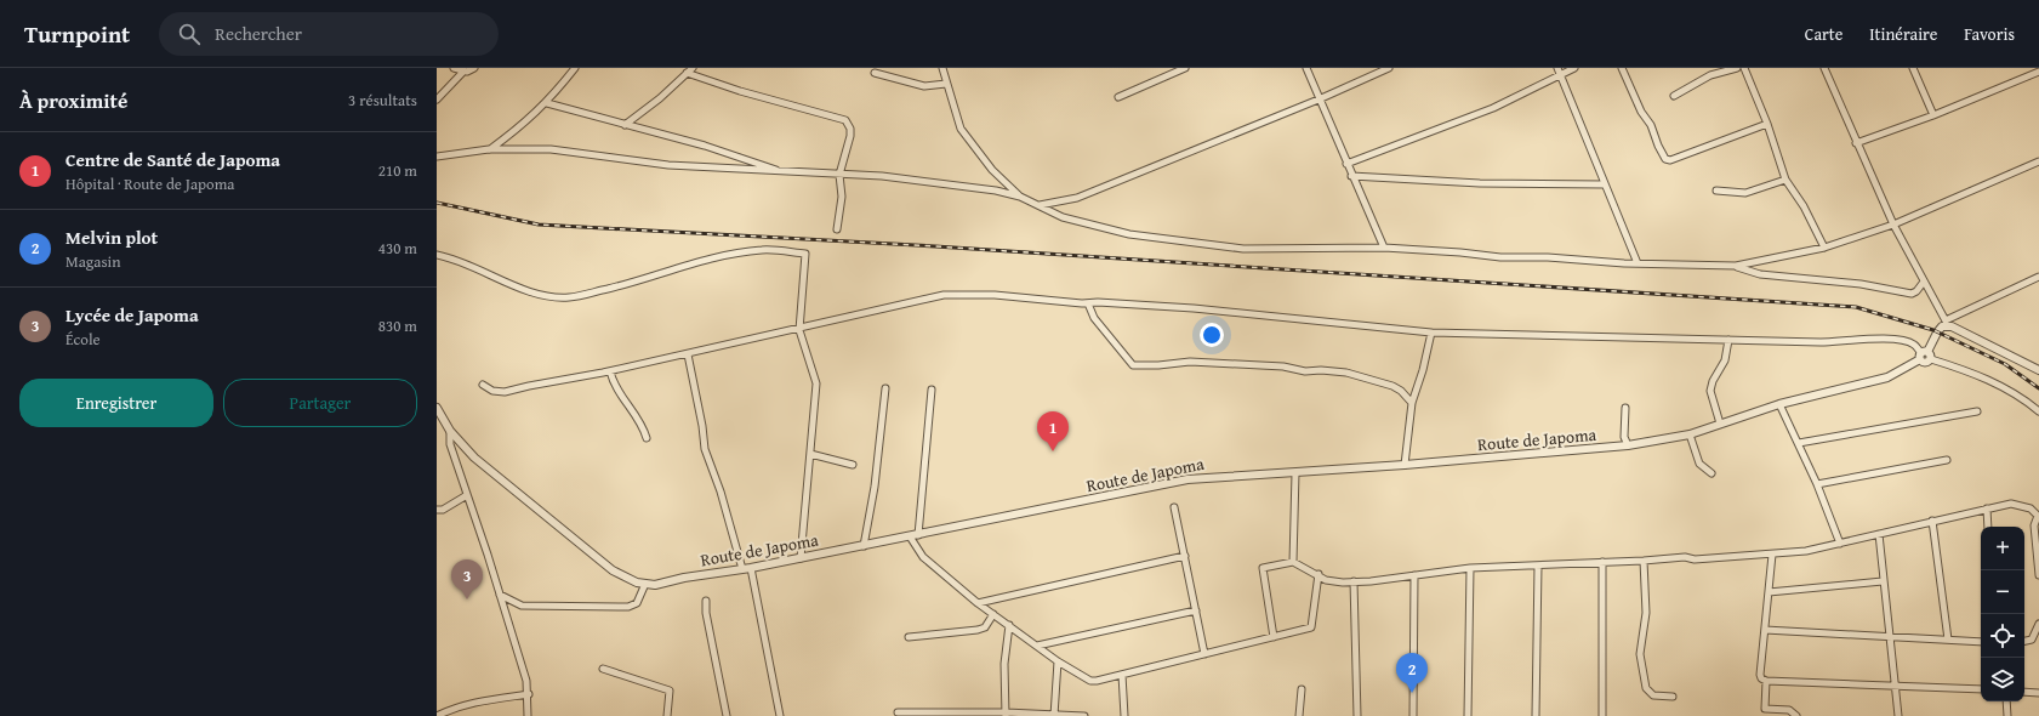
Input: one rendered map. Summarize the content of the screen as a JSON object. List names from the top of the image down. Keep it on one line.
{"streets":{"street":["Route de Japoma"]},"page":{"header":"Turnpoint","search":"Rechercher","nav":["Carte","Itinéraire","Favoris"],"heading":["À proximité","3 résultats"],"list":[{"mark":"1","name":"Centre de Santé de Japoma","note":"Hôpital · Route de Japoma","value":"210 m"},{"mark":"2","name":"Melvin plot","note":"Magasin","value":"430 m"},{"mark":"3","name":"Lycée de Japoma","note":"École","value":"830 m"}],"buttons":["Enregistrer","Partager"],"pins":["1","3","2"],"map_buttons":["+","−"]}}
